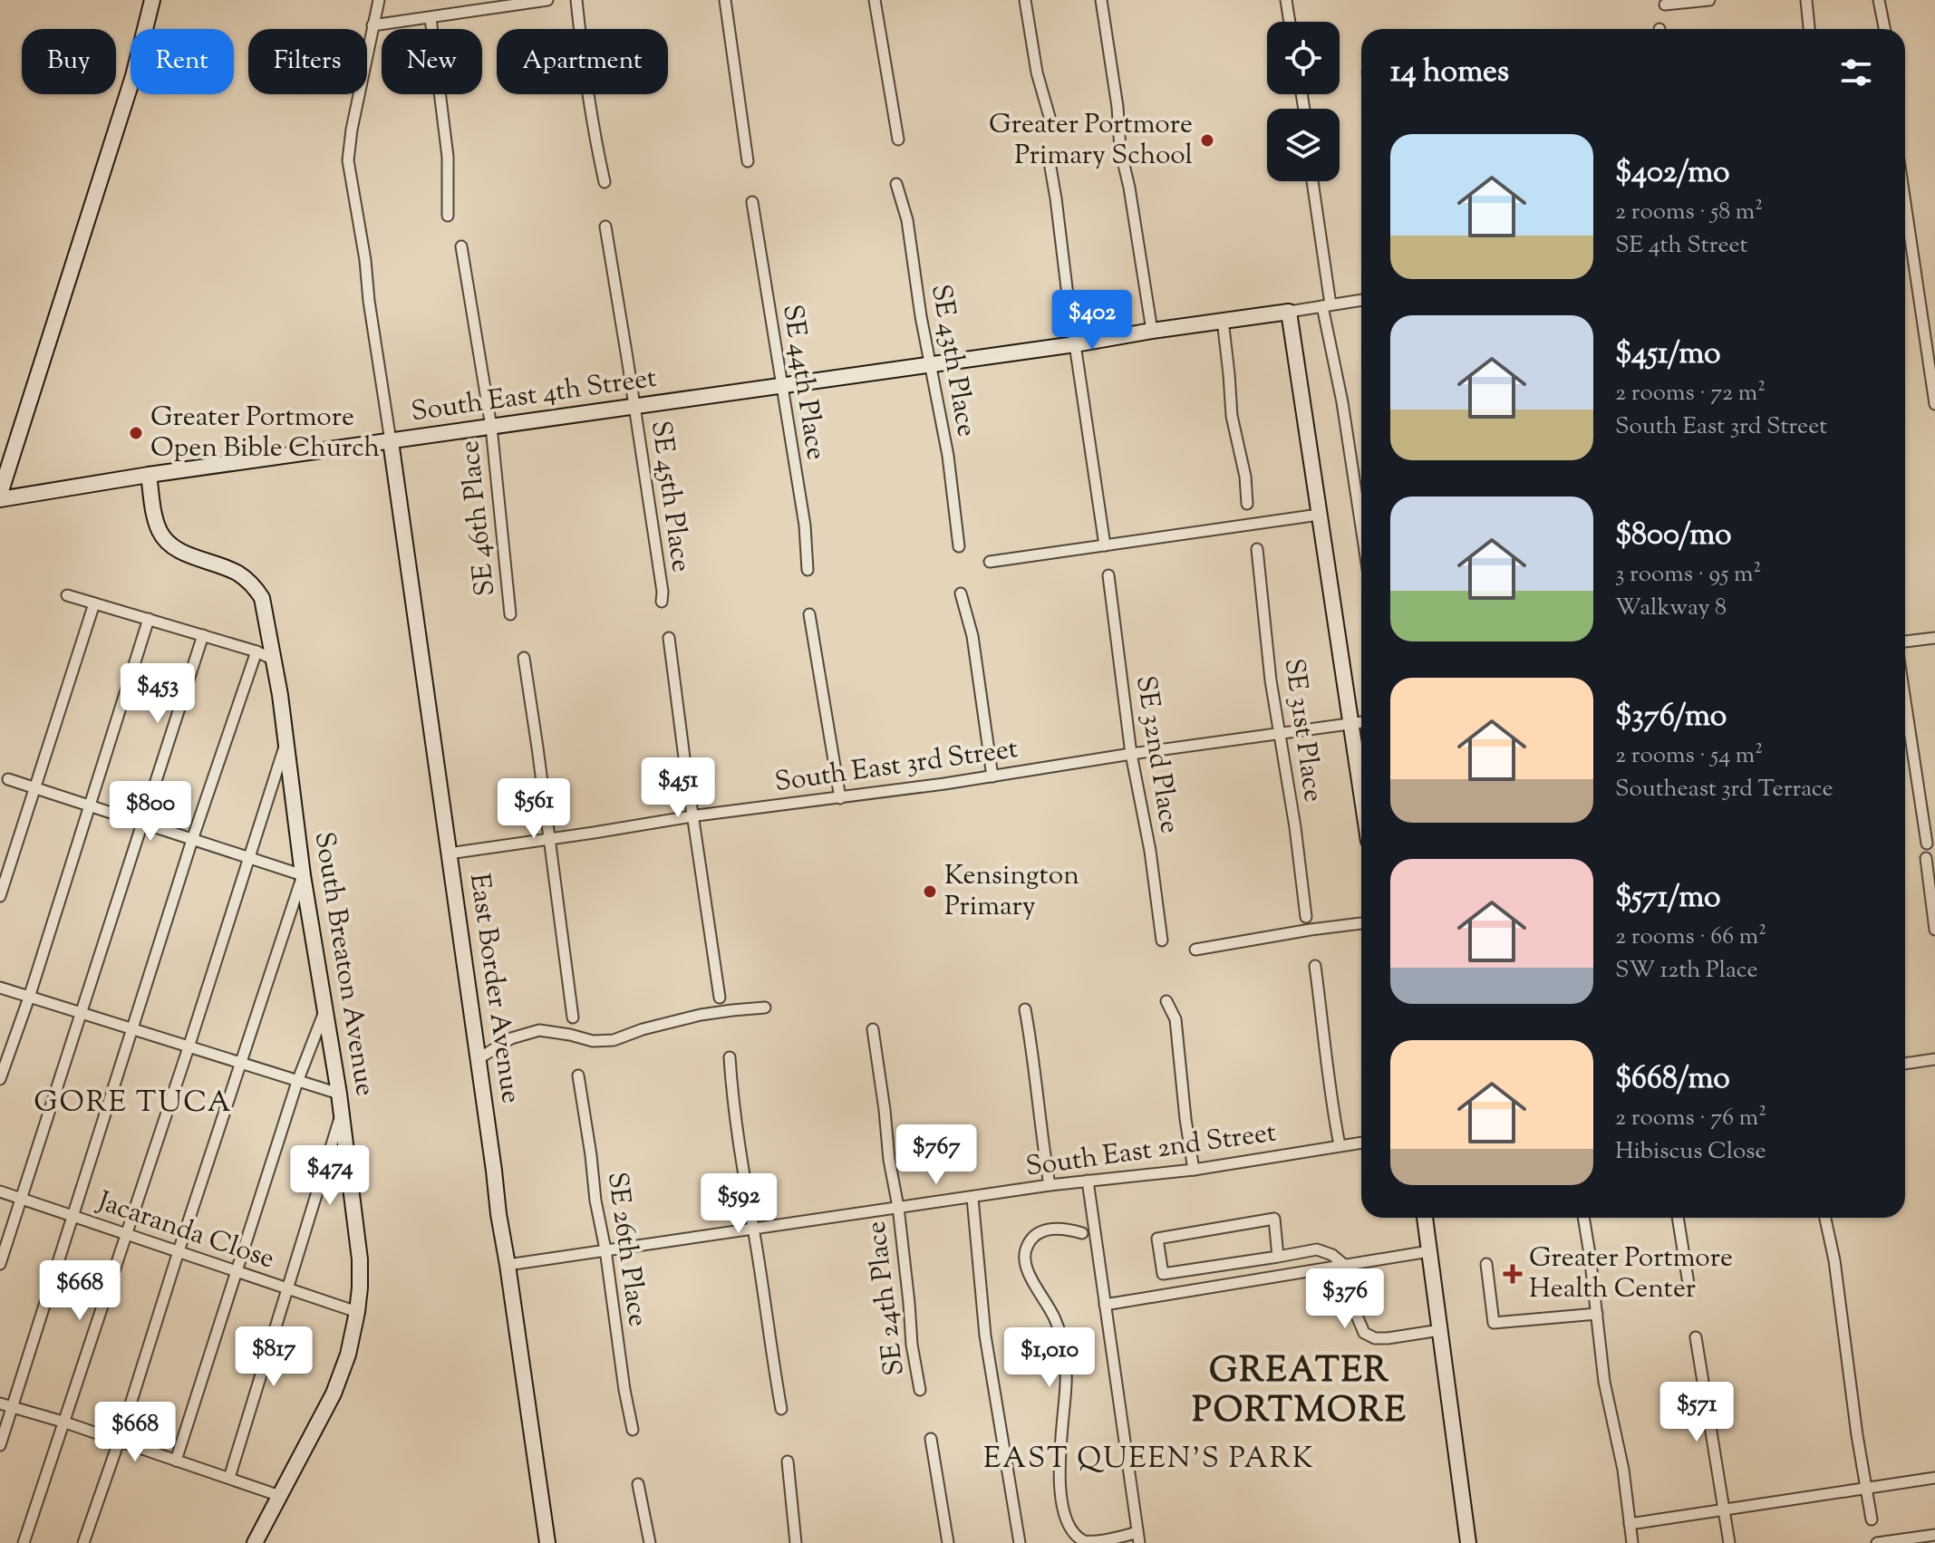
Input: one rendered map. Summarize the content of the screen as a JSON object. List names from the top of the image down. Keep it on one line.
{"streets":{"street":["SE 43th Place","SE 44th Place","South East 4th Street","SE 45th Place","SE 46th Place","SE 31st Place","SE 32nd Place","South East 3rd Street","South Breaton Avenue","East Border Avenue","South East 2nd Street","Jacaranda Close","SE 26th Place","SE 24th Place"]},"crossings":[["SE 43th Place","South East 4th Street"],["SE 44th Place","South East 4th Street"],["South East 4th Street","SE 45th Place"],["South East 4th Street","SE 46th Place"],["South East 4th Street","South Breaton Avenue"],["South East 4th Street","East Border Avenue"],["SE 31st Place","South East 3rd Street"],["SE 32nd Place","South East 3rd Street"],["South East 3rd Street","East Border Avenue"],["South Breaton Avenue","Jacaranda Close"],["East Border Avenue","South East 2nd Street"],["South East 2nd Street","SE 26th Place"],["South East 2nd Street","SE 24th Place"]],"districts":["GORE TUCA","GREATER PORTMORE","EAST QUEEN'S PARK"],"places":{"other":["Greater Portmore Primary School","Greater Portmore Open Bible Church","Kensington Primary"],"health":["Greater Portmore Health Center"]},"page":{"chip":["Buy","Rent","Filters","New","Apartment"],"heading":"14 homes","list":[{"name":"$402/mo","note":"2 rooms · 58 m² · SE 4th Street"},{"name":"$451/mo","note":"2 rooms · 72 m² · South East 3rd Street"},{"name":"$800/mo","note":"3 rooms · 95 m² · Walkway 8"},{"name":"$376/mo","note":"2 rooms · 54 m² · Southeast 3rd Terrace"},{"name":"$571/mo","note":"2 rooms · 66 m² · SW 12th Place"},{"name":"$668/mo","note":"2 rooms · 76 m² · Hibiscus Close"}],"price":["$402","$453","$451","$561","$800","$767","$474","$592","$668","$376","$817","$1,010","$571","$668"]}}
